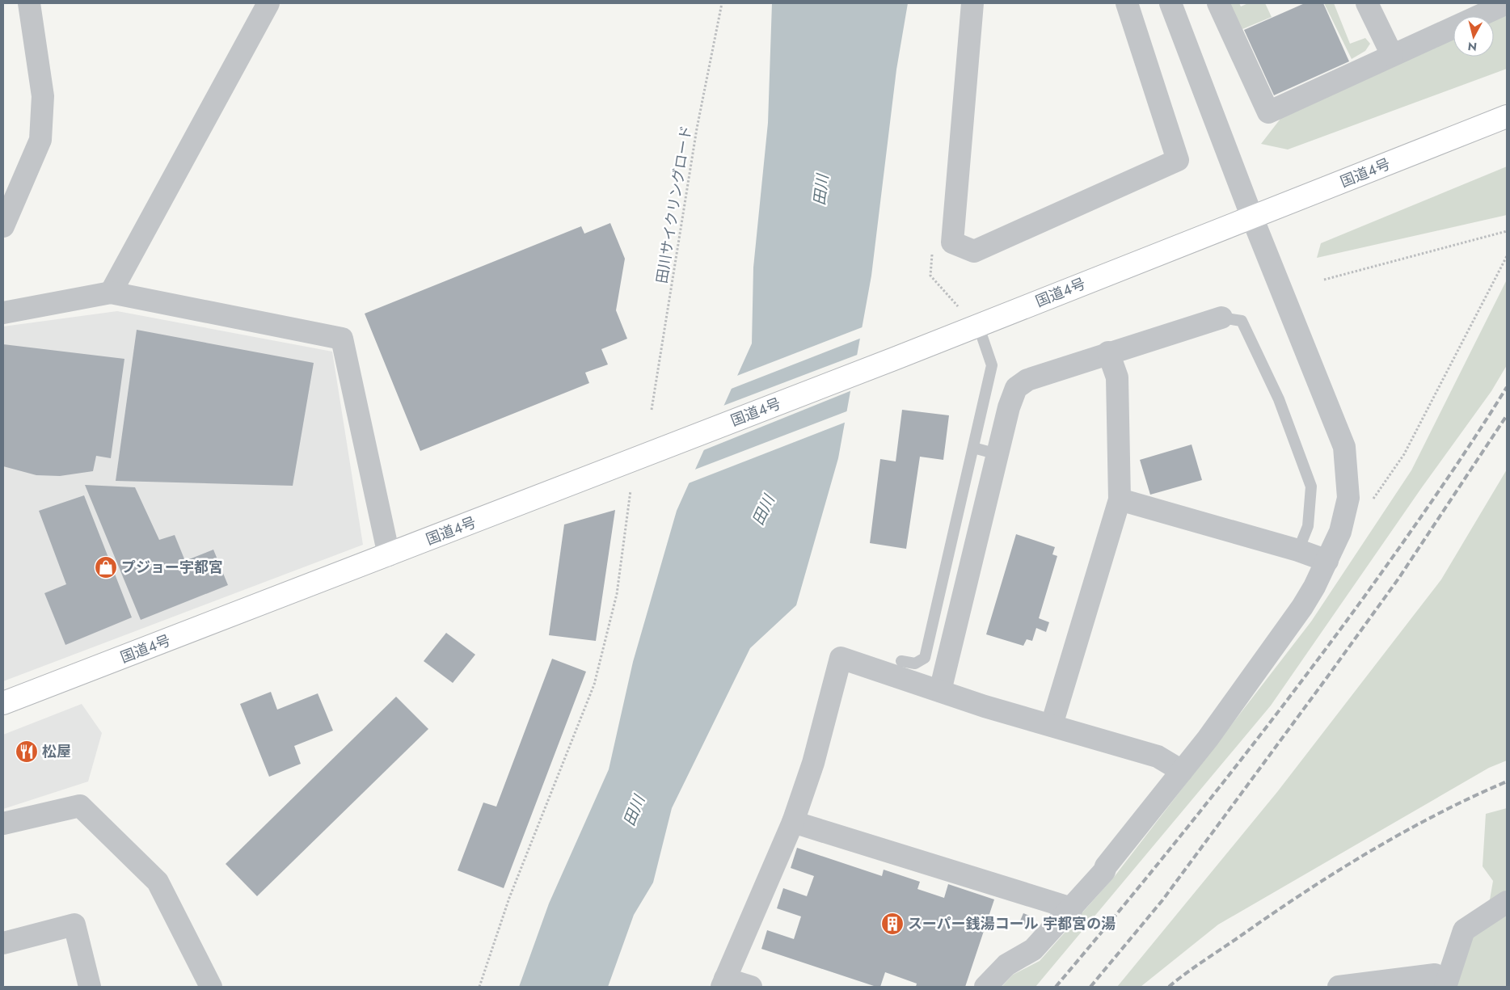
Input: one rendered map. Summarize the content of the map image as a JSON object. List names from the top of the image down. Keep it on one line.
{"streets":{"highway":["国道4号"],"path":["田川サイクリングロード"]},"water":["田川"],"places":{"shop":["プジョー宇都宮"],"restaurant":["松屋"],"building":["スーパー銭湯コール 宇都宮の湯"]},"north":"bottom"}
